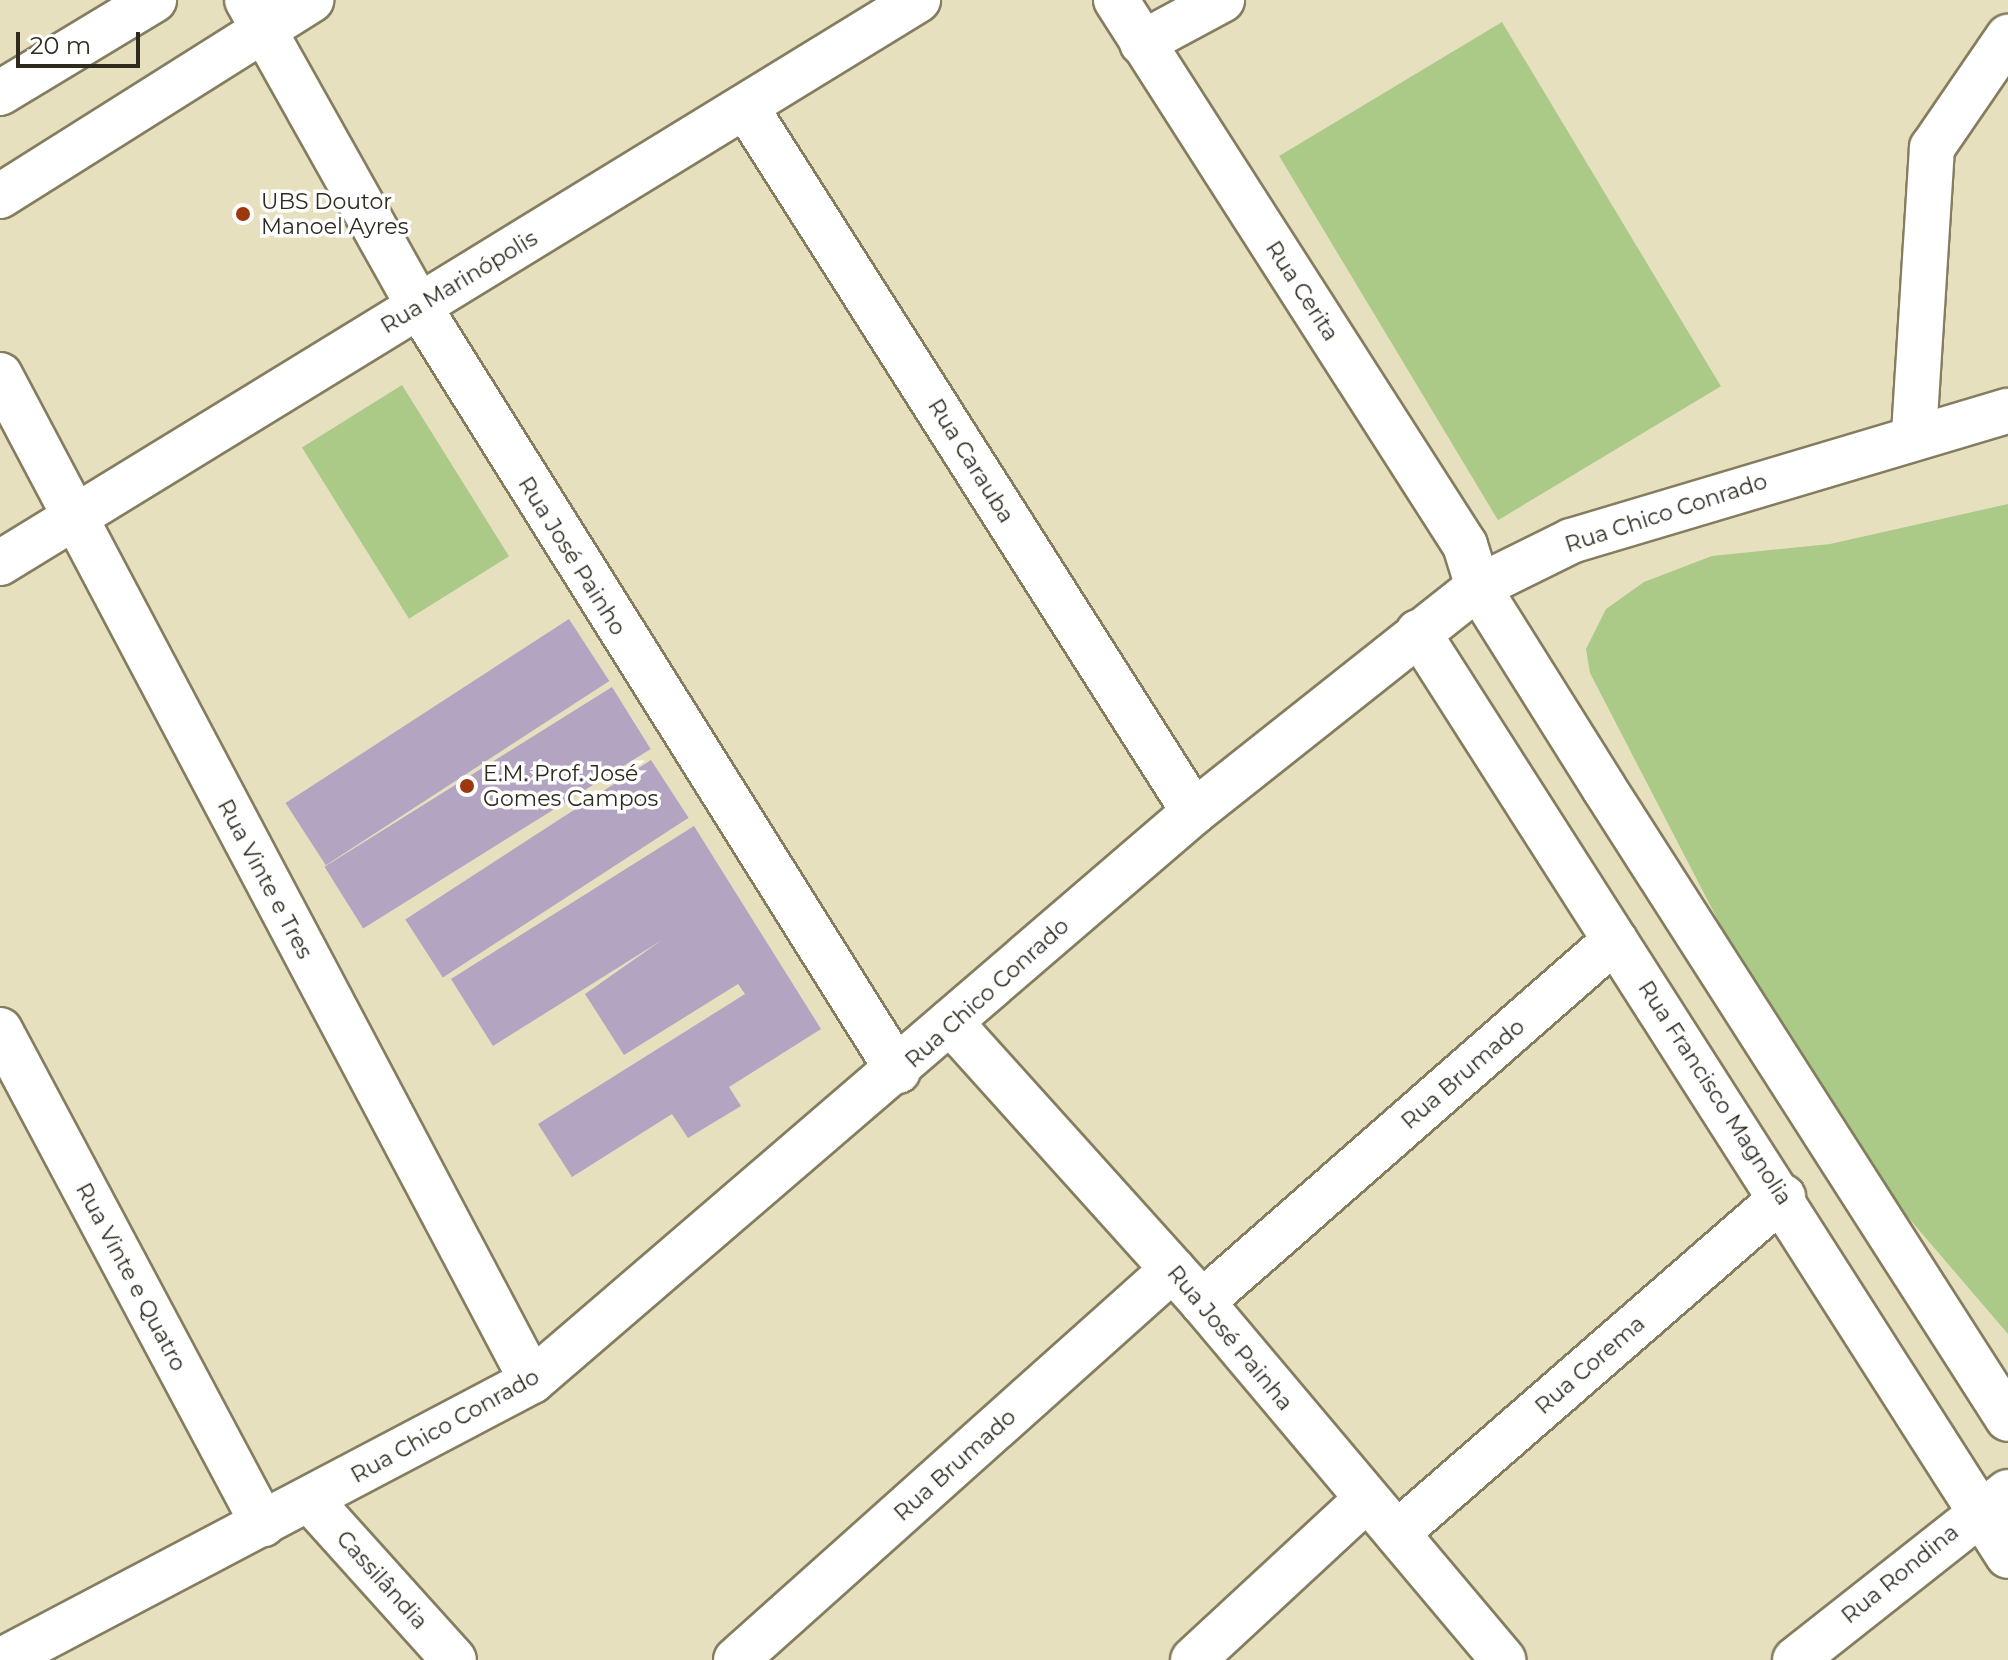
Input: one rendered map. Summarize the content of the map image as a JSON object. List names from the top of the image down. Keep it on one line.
{"streets":{"street":["Rua Marinópolis","Rua Cerita","Rua Carauba","Rua Chico Conrado","Rua José Painho","Rua Vinte e Tres","Rua Brumado","Rua Francisco Magnolia","Rua Vinte e Quatro","Rua José Painha","Rua Corema","Rua Rondina","Cassilândia"]},"crossings":[["Rua Marinópolis","Rua Carauba"],["Rua Marinópolis","Rua José Painho"],["Rua Marinópolis","Rua Vinte e Tres"],["Rua Cerita","Rua Chico Conrado"],["Rua Carauba","Rua Chico Conrado"],["Rua Chico Conrado","Rua José Painho"],["Rua Chico Conrado","Rua Vinte e Tres"],["Rua Chico Conrado","Rua Francisco Magnolia"],["Rua Chico Conrado","Rua Vinte e Quatro"],["Rua Chico Conrado","Rua José Painha"],["Rua Chico Conrado","Cassilândia"],["Rua Brumado","Rua Francisco Magnolia"],["Rua Brumado","Rua José Painha"],["Rua Francisco Magnolia","Rua Corema"],["Rua Francisco Magnolia","Rua Rondina"],["Rua José Painha","Rua Corema"]],"places":["UBS Doutor Manoel Ayres","E.M. Prof. José Gomes Campos"],"scale_bar":"20 m"}
